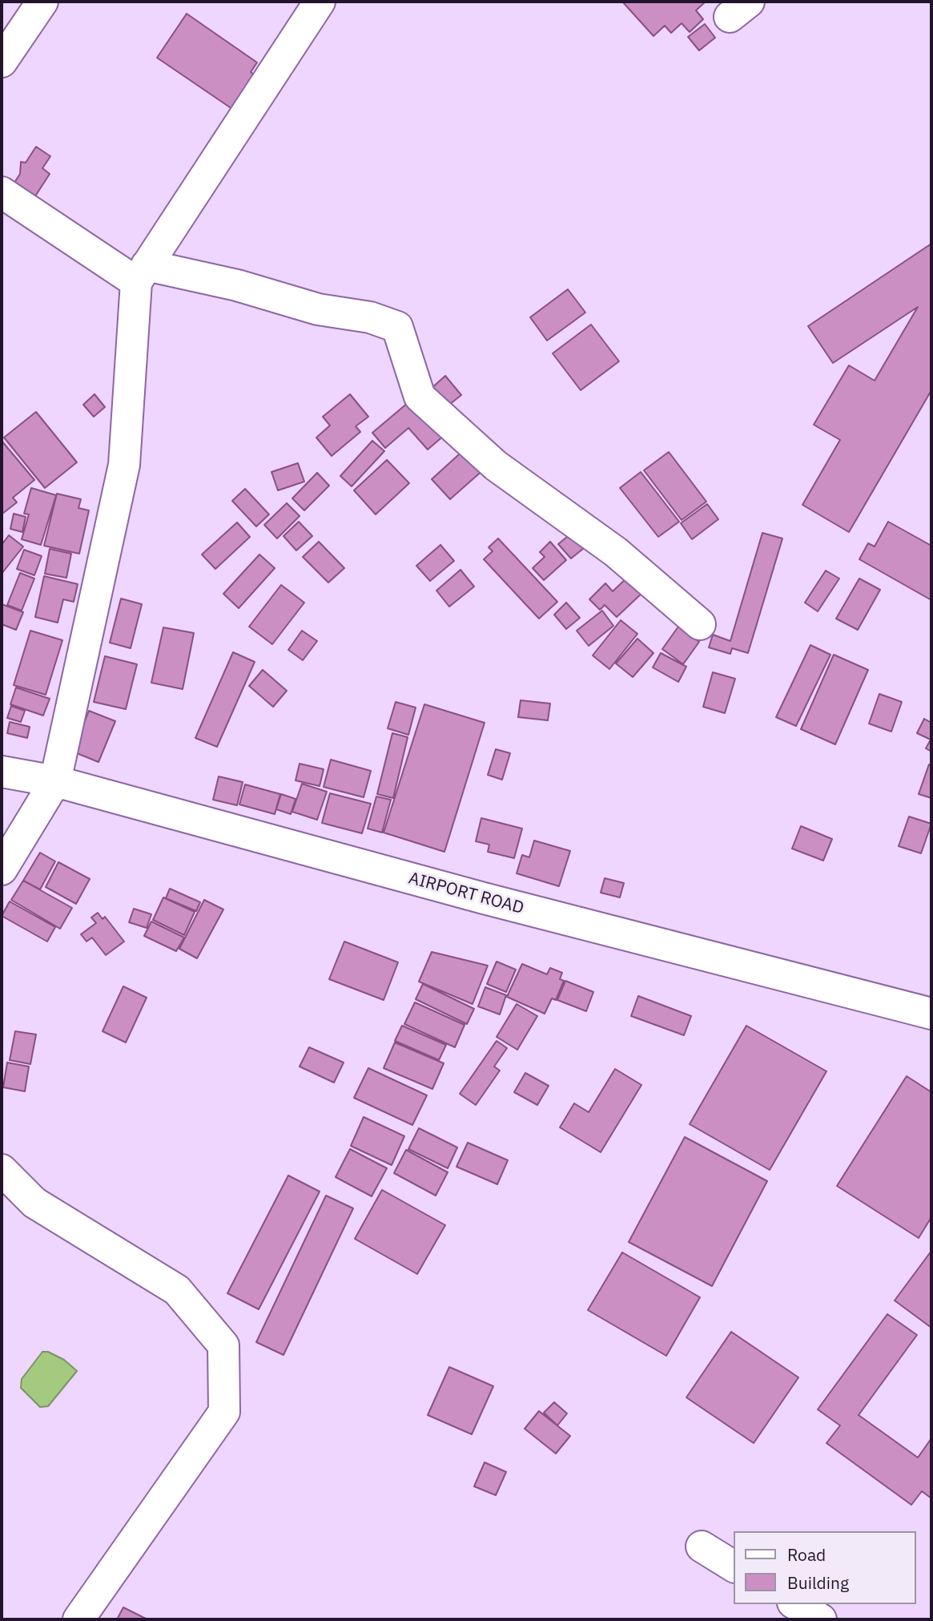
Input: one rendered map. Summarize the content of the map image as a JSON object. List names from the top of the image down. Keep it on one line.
{"streets":{"street":["AIRPORT ROAD"]},"legend":["Road","Building"]}
